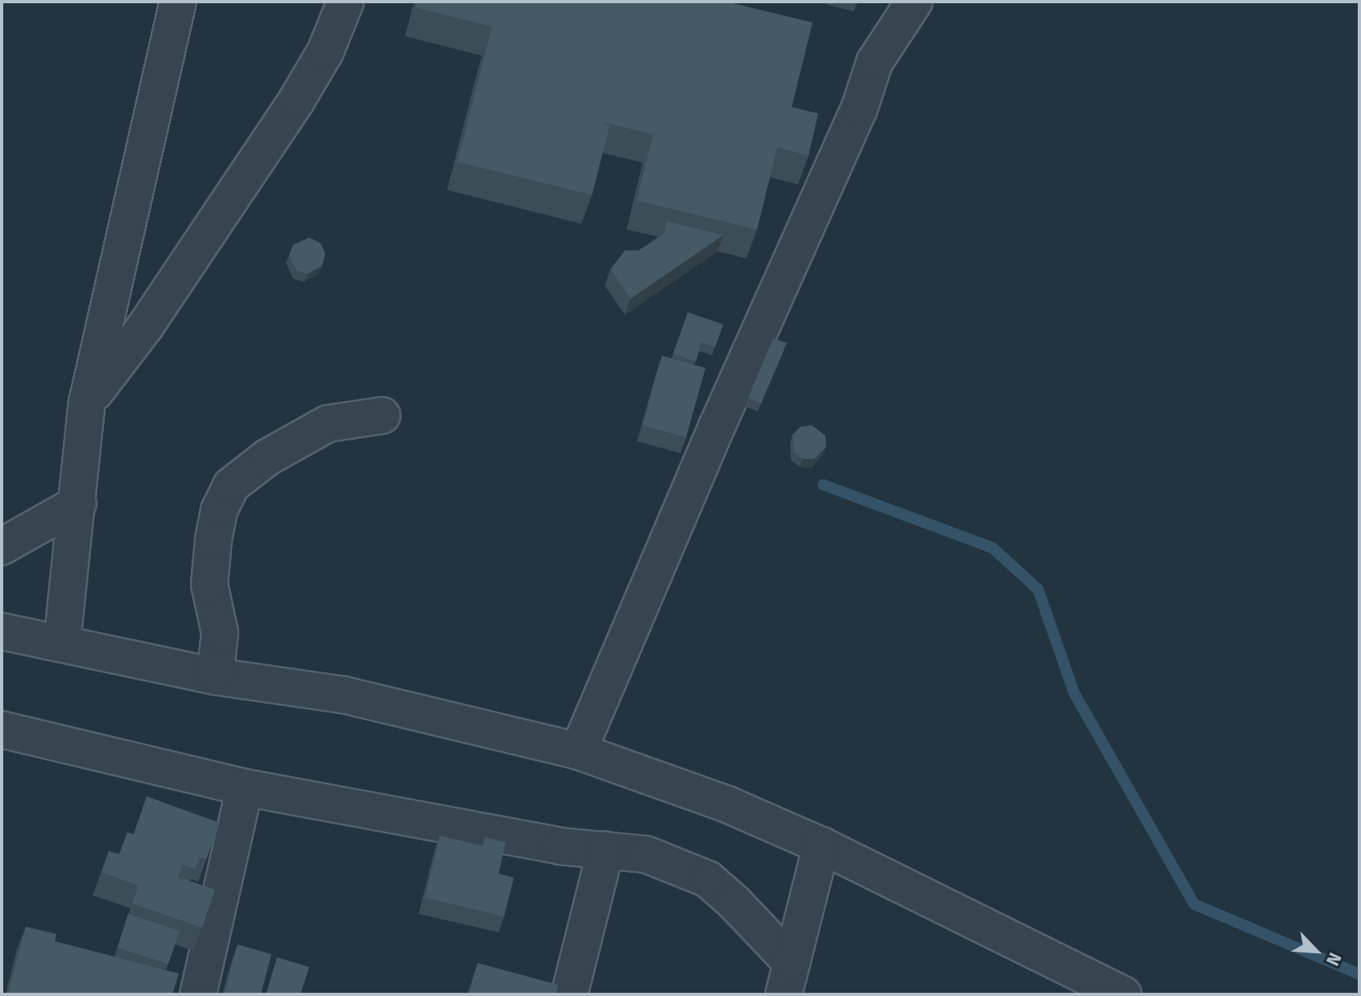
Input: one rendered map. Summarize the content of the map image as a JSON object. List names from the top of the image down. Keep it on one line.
{"north":"bottom right"}
